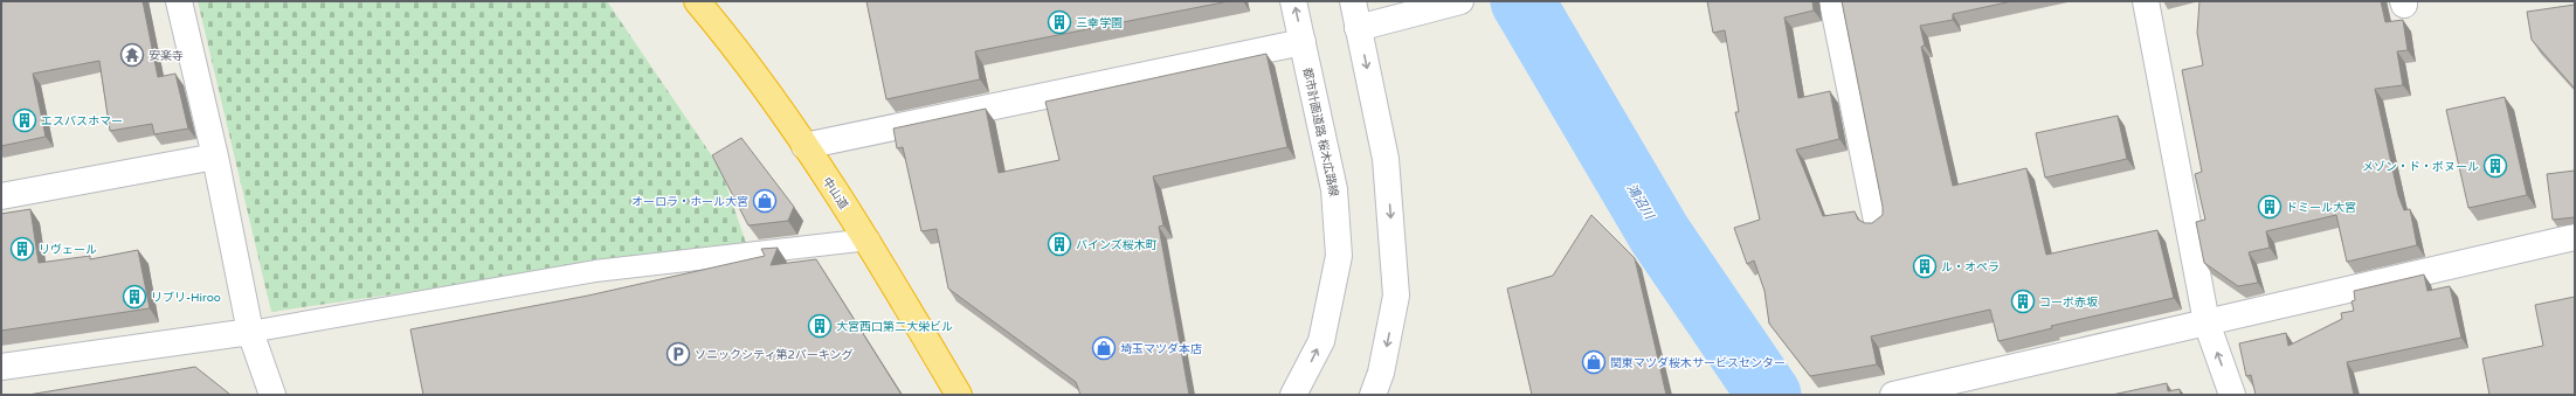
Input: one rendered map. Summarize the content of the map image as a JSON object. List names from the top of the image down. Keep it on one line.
{"streets":{"highway":["中山道"],"street":["都市計画道路 桜木広路線"]},"water":["鴻沼川"],"places":{"building":["三幸学園","エスパスホマー","メゾン・ド・ボヌール","ドミール大宮","パインズ桜木町","リヴェール","ル・オペラ","リブリ-Hiroo","コーポ赤坂","大宮西口第二大栄ビル"],"temple":["安楽寺"],"shop":["オーロラ・ホール大宮","埼玉マツダ本店","関東マツダ桜木サービスセンター"],"parking":["ソニックシティ第2パーキング"]}}
